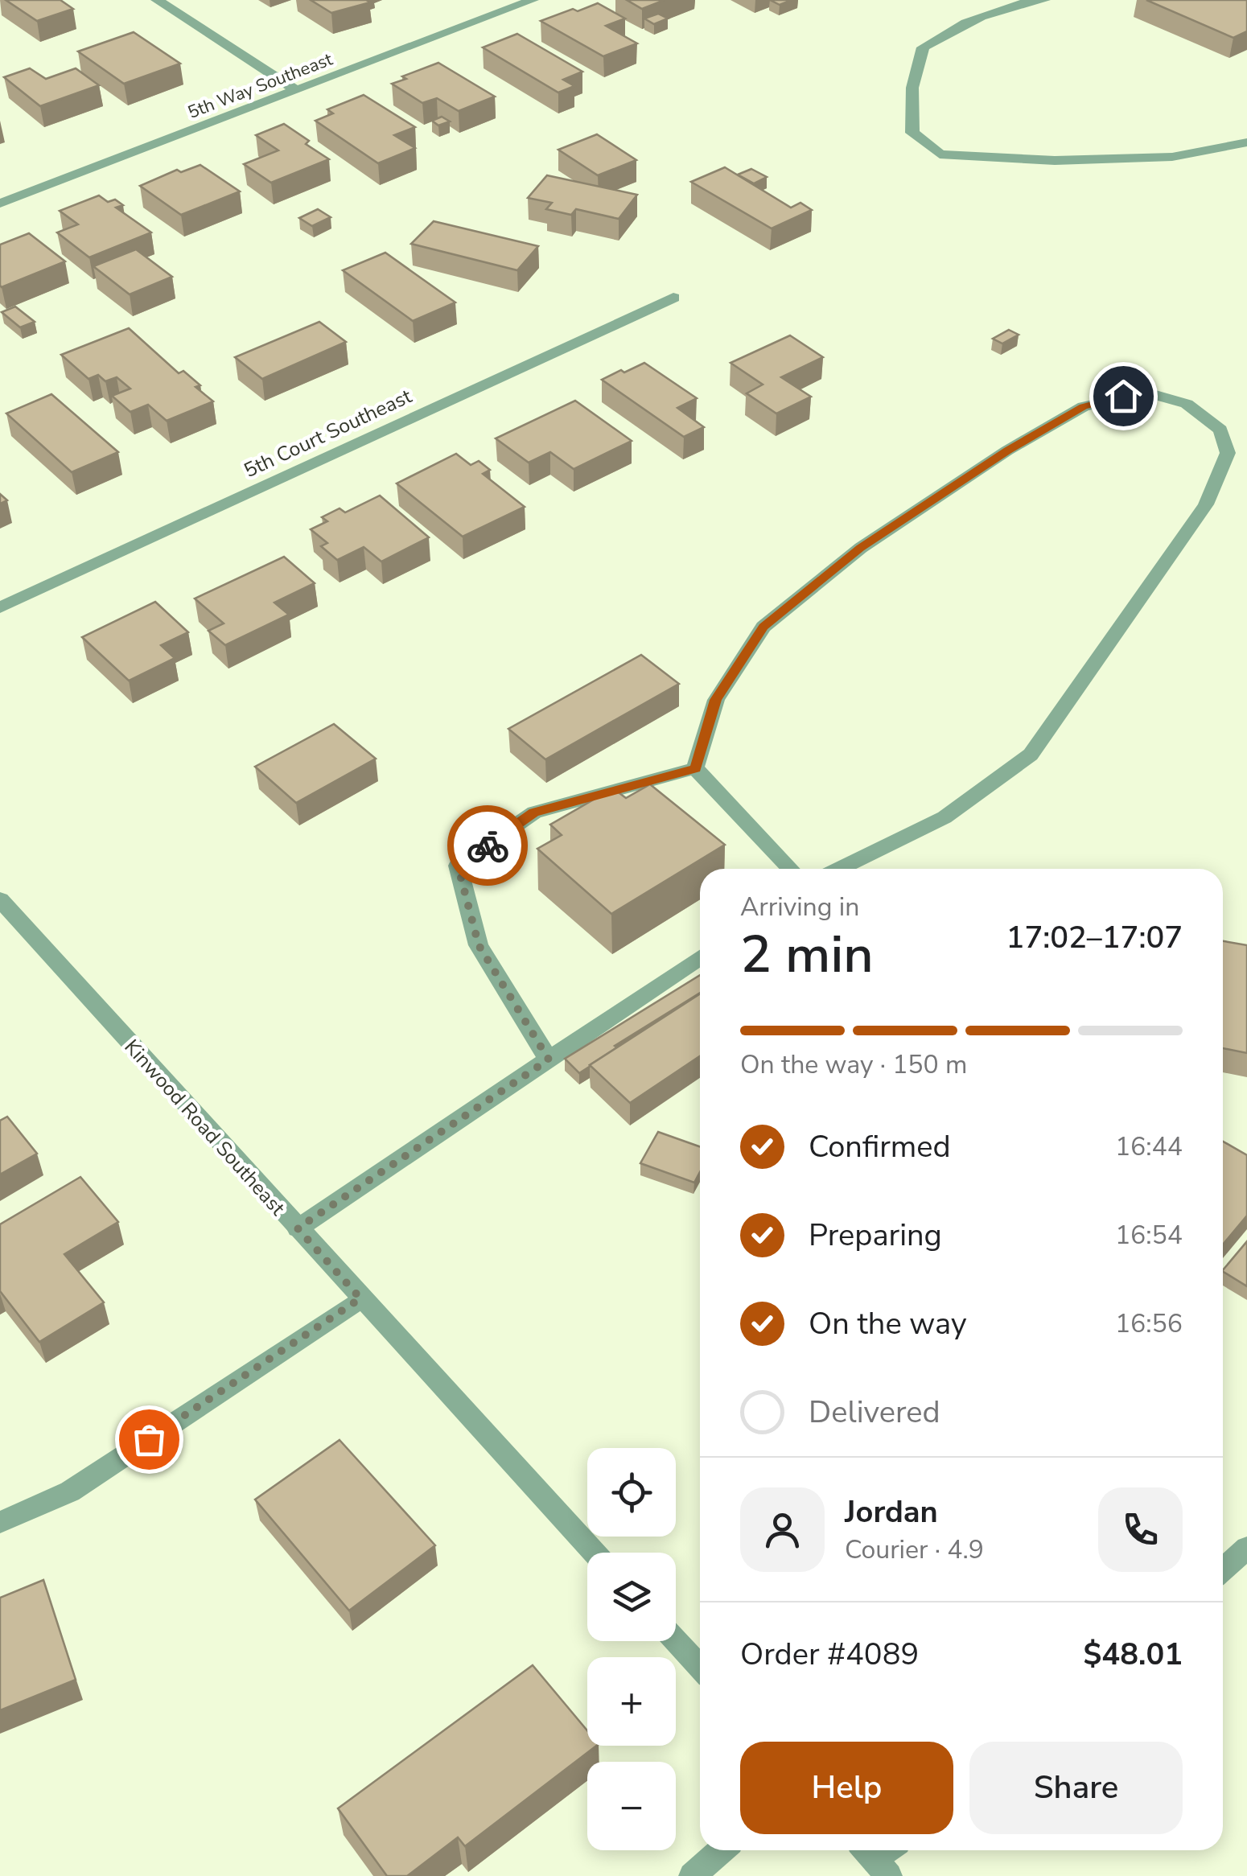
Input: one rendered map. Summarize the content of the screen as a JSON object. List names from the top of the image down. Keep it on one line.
{"streets":{"street":["5th Way Southeast","5th Court Southeast","Kinwood Road Southeast"]},"page":{"heading":["2 min","Arriving in","17:02–17:07"],"panel":["Jordan","Courier · 4.9","Order #4089","$48.01"],"bar":"On the way · 150 m","list":[["Confirmed","16:44"],["Preparing","16:54"],["On the way","16:56"],"Delivered"],"map_buttons":["+","−"],"buttons":["Help","Share"]}}
